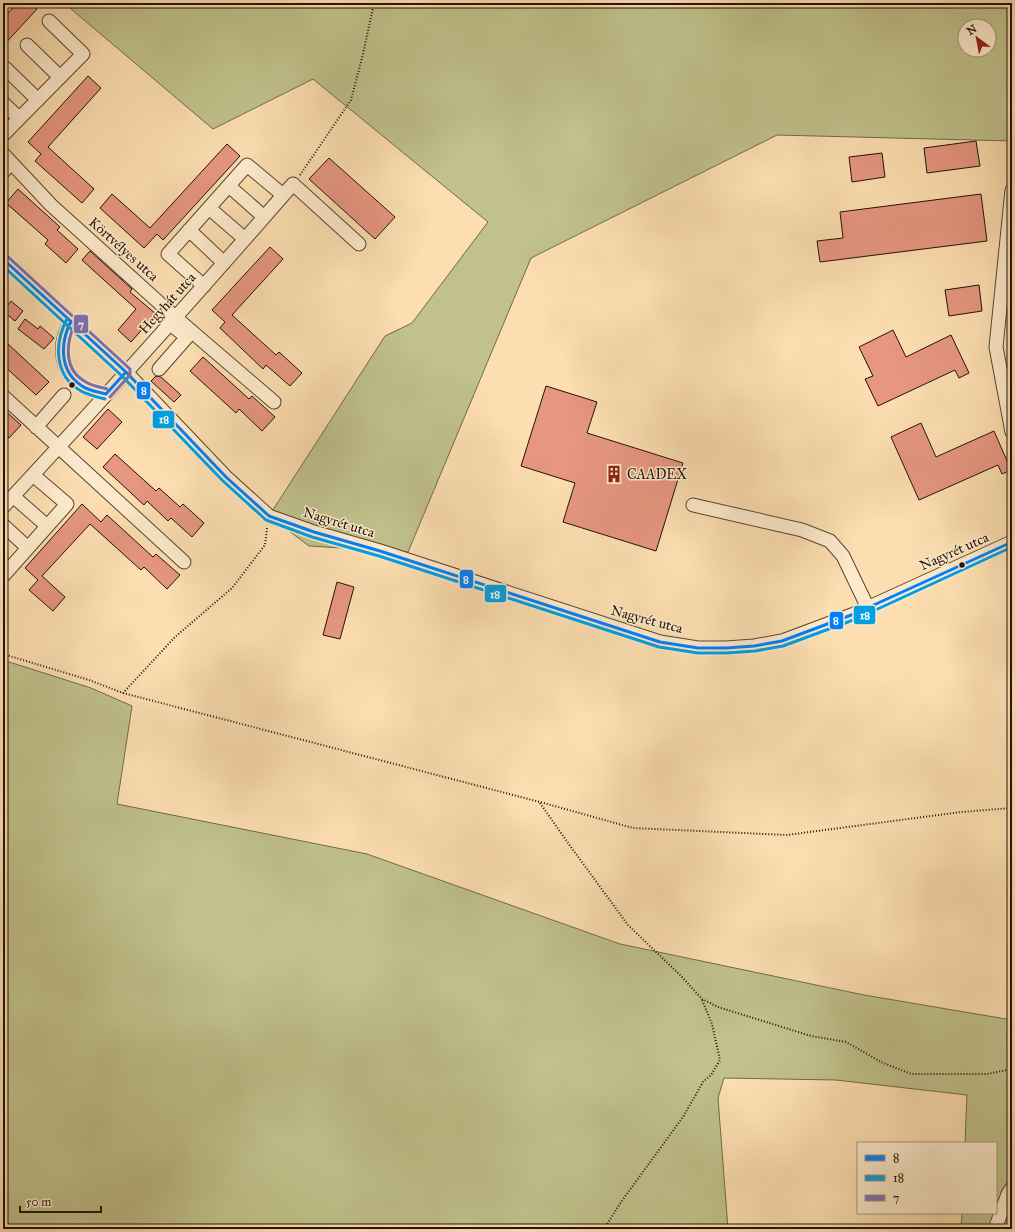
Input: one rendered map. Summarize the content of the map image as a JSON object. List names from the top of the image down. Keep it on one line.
{"streets":{"street":["Körtvélyes utca","Hegyhát utca","Nagyrét utca"]},"crossings":[["Körtvélyes utca","Hegyhát utca"]],"places":{"building":["CAADEX"]},"lines":["transit line 7","transit line 8","transit line 18"],"legend":["8","18","7"],"scale_bar":"50 m","north":"top left"}
